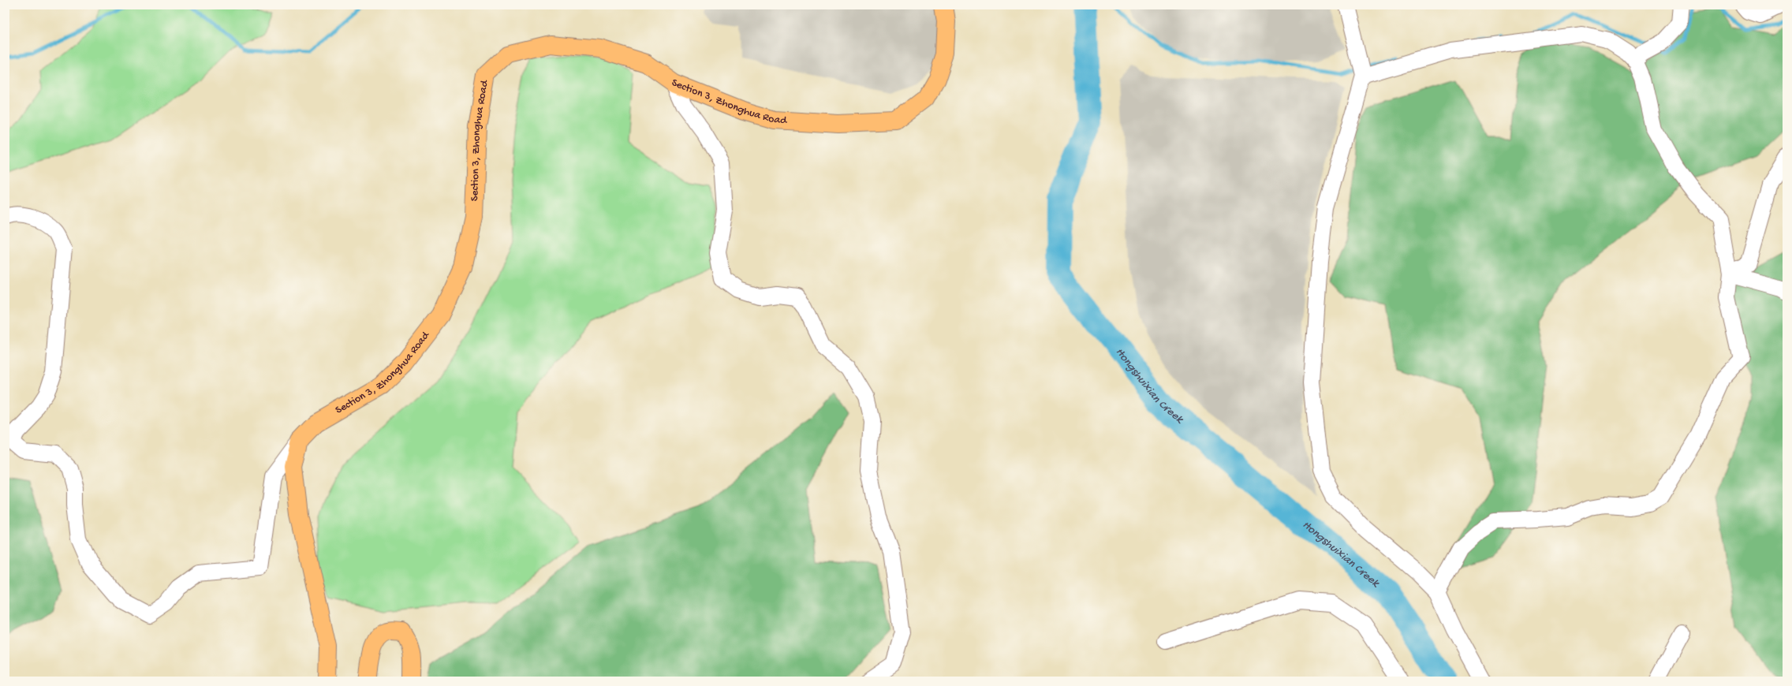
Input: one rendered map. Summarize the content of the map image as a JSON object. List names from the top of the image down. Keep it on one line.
{"streets":{"main road":["Section 3, Zhonghua Road"]},"water":["Hongshuixian Creek"]}
